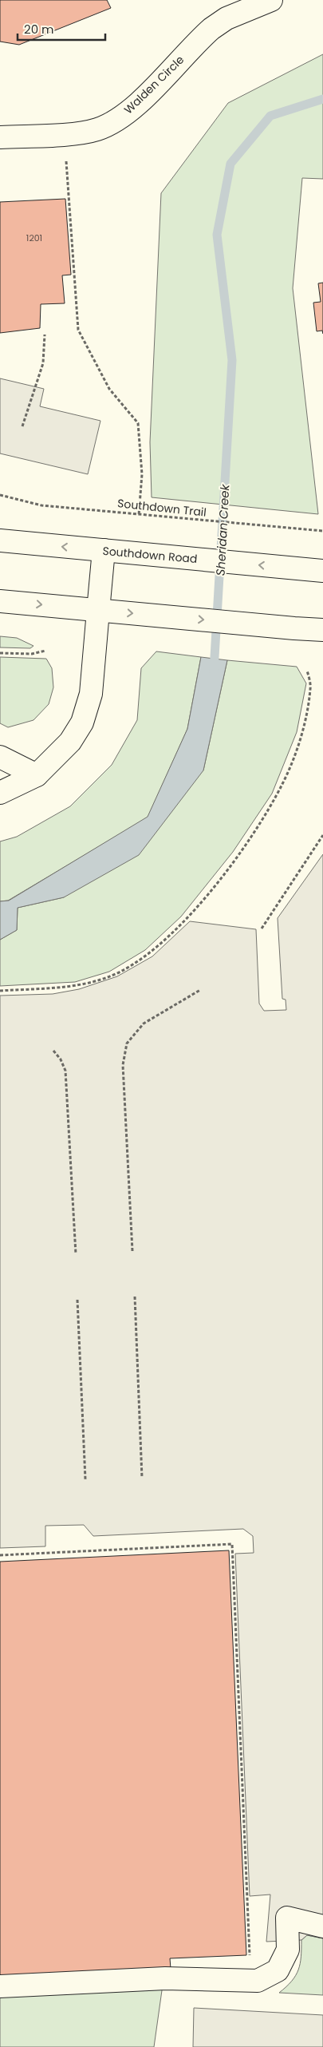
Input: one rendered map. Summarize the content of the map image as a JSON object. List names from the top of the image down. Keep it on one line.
{"streets":{"main road":["Walden Circle","Southdown Road"],"path":["Southdown Trail"]},"water":["Sheridan Creek"],"house_numbers":["1201"],"scale_bar":"20 m"}
